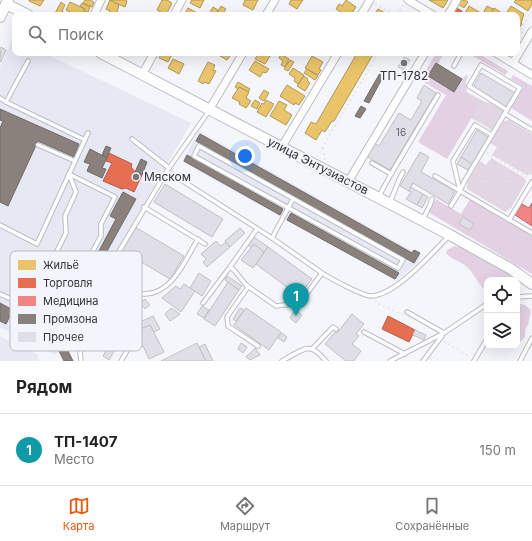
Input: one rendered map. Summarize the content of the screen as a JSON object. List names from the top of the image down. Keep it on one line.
{"streets":{"street":["улица Энтузиастов"]},"places":["ТП-1782","Мяском"],"house_numbers":["16"],"legend":["Жильё","Торговля","Медицина","Промзона","Прочее"],"page":{"search":"Поиск","pins":"1","heading":"Рядом","list":[{"mark":"1","name":"ТП-1407","note":"Место","value":"150 m"}],"nav":["Карта","Маршрут","Сохранённые"]}}
